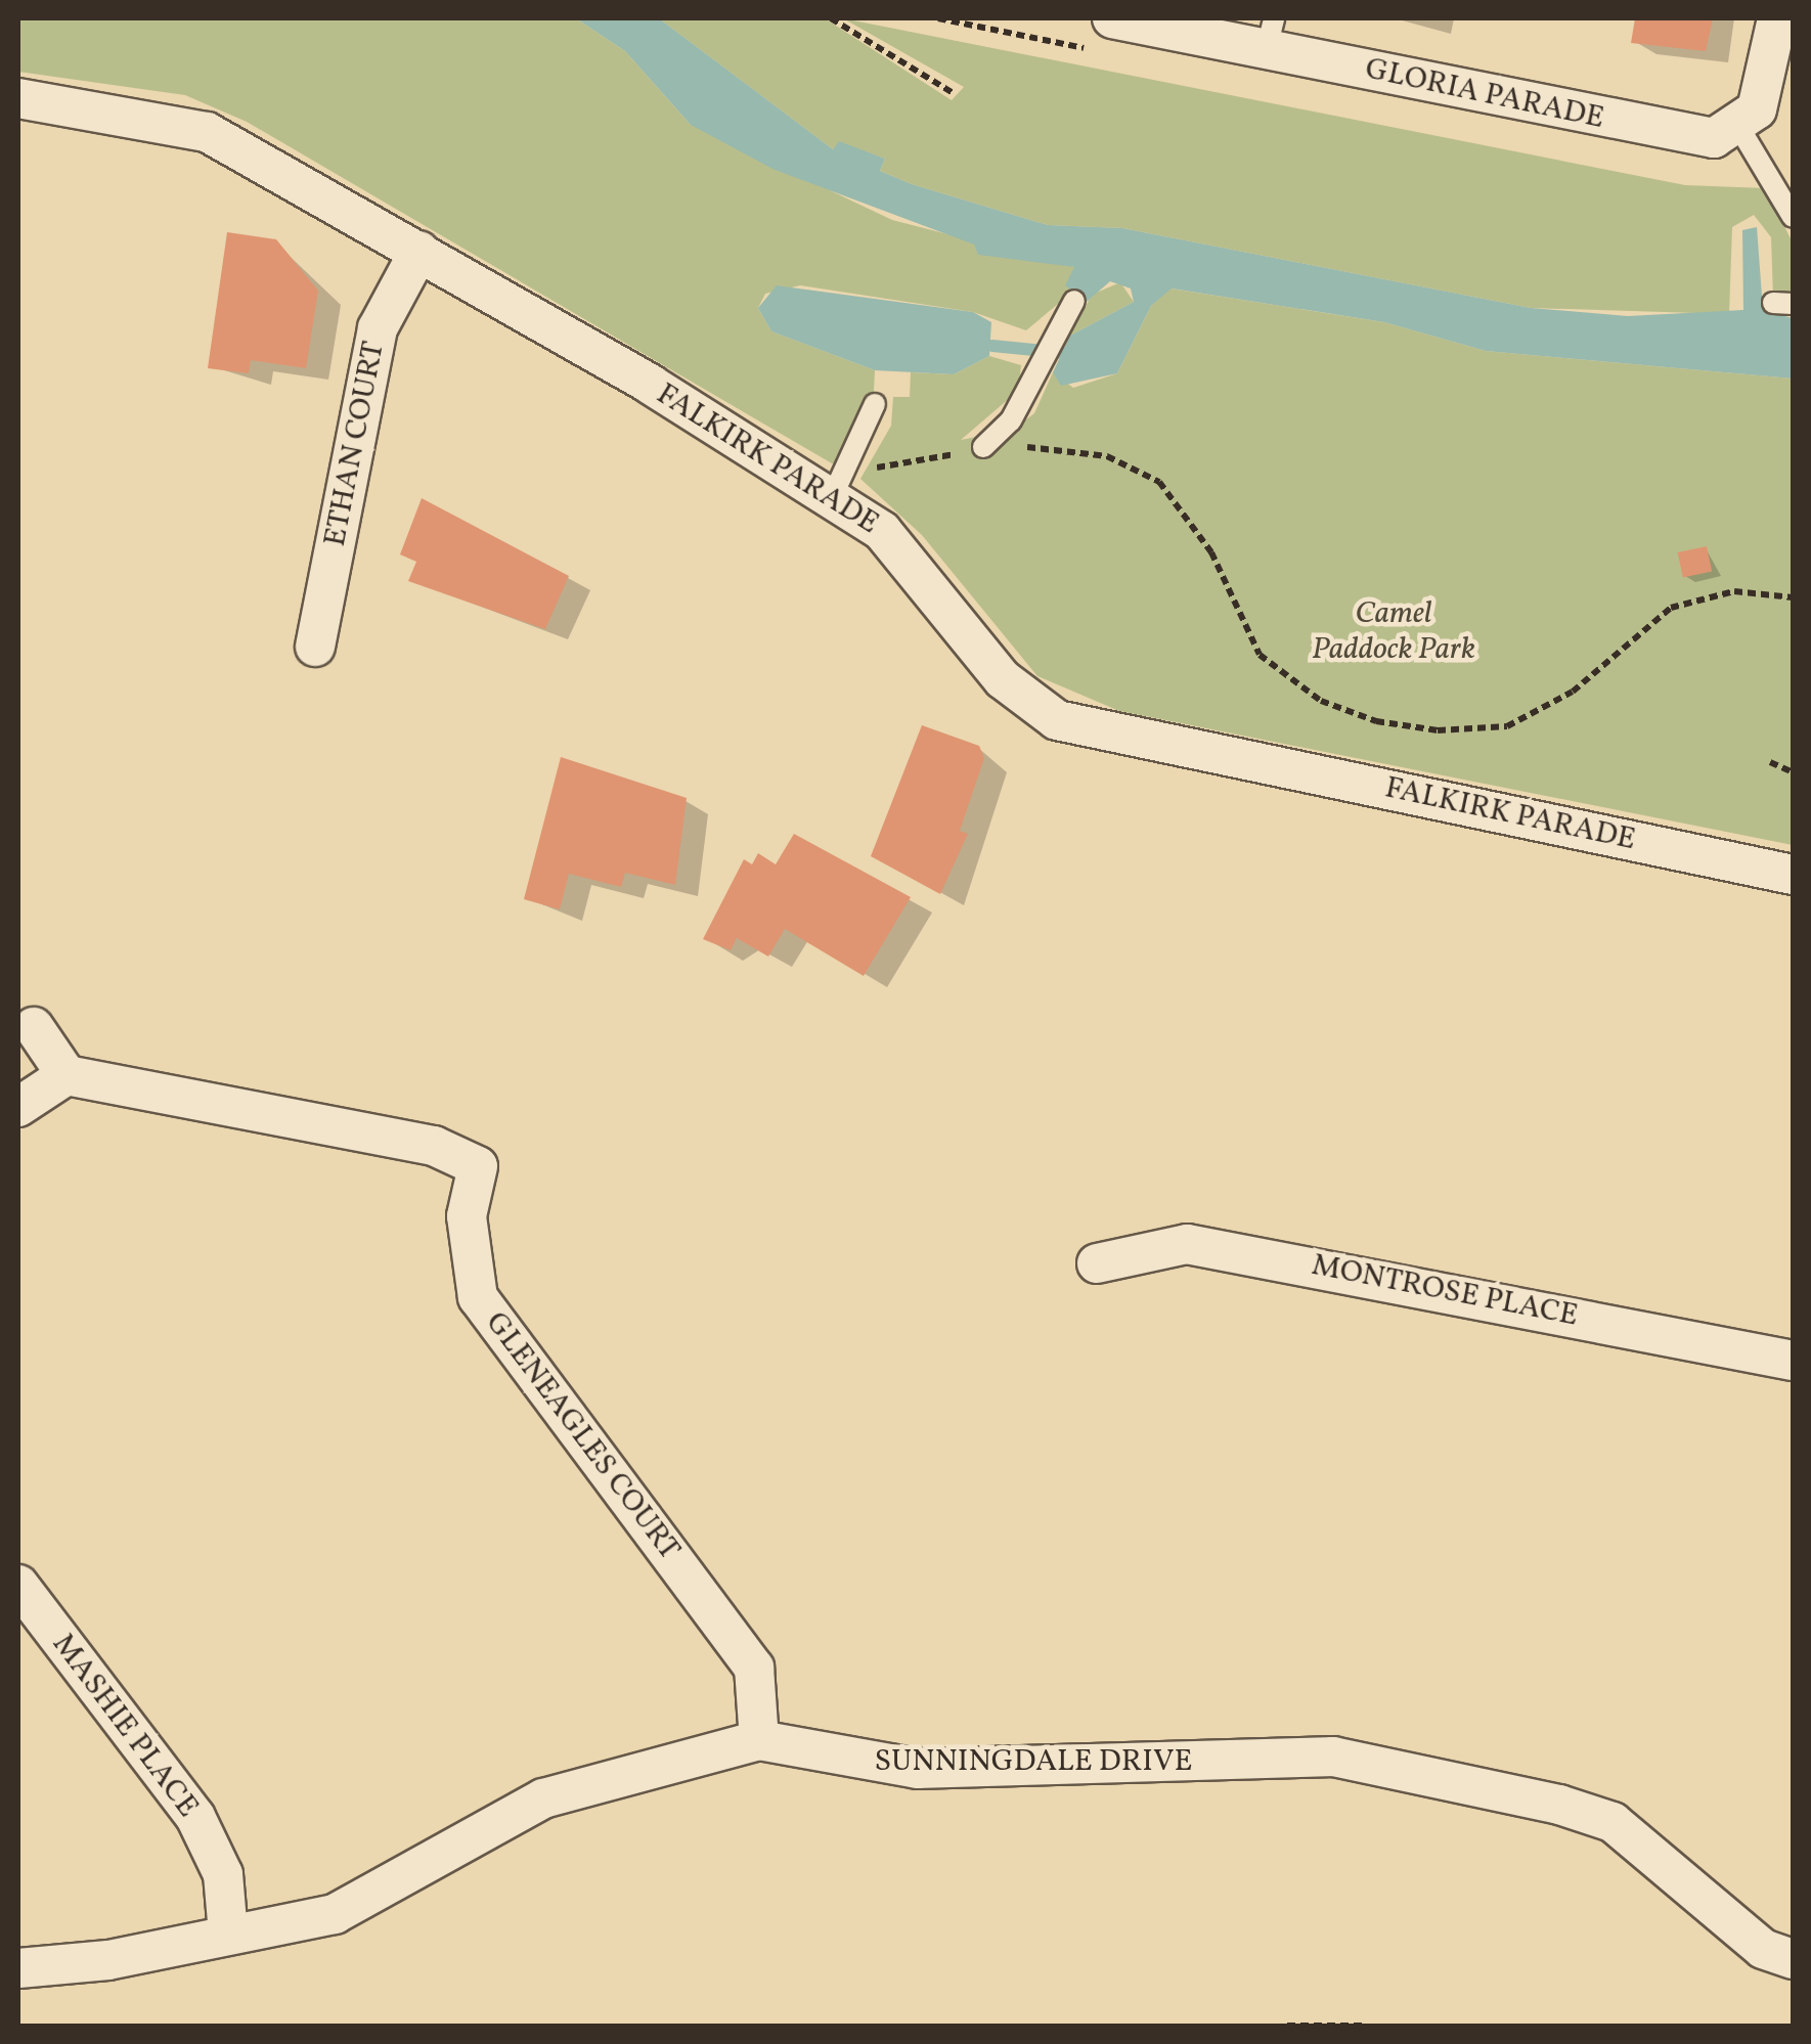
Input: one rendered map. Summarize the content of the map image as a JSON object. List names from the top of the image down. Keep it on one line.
{"streets":{"street":["GLORIA PARADE","ETHAN COURT","FALKIRK PARADE","MONTROSE PLACE","GLENEAGLES COURT","MASHIE PLACE","SUNNINGDALE DRIVE"]},"crossings":[["ETHAN COURT","FALKIRK PARADE"],["GLENEAGLES COURT","SUNNINGDALE DRIVE"],["MASHIE PLACE","SUNNINGDALE DRIVE"]],"parks":["Camel Paddock Park"]}
